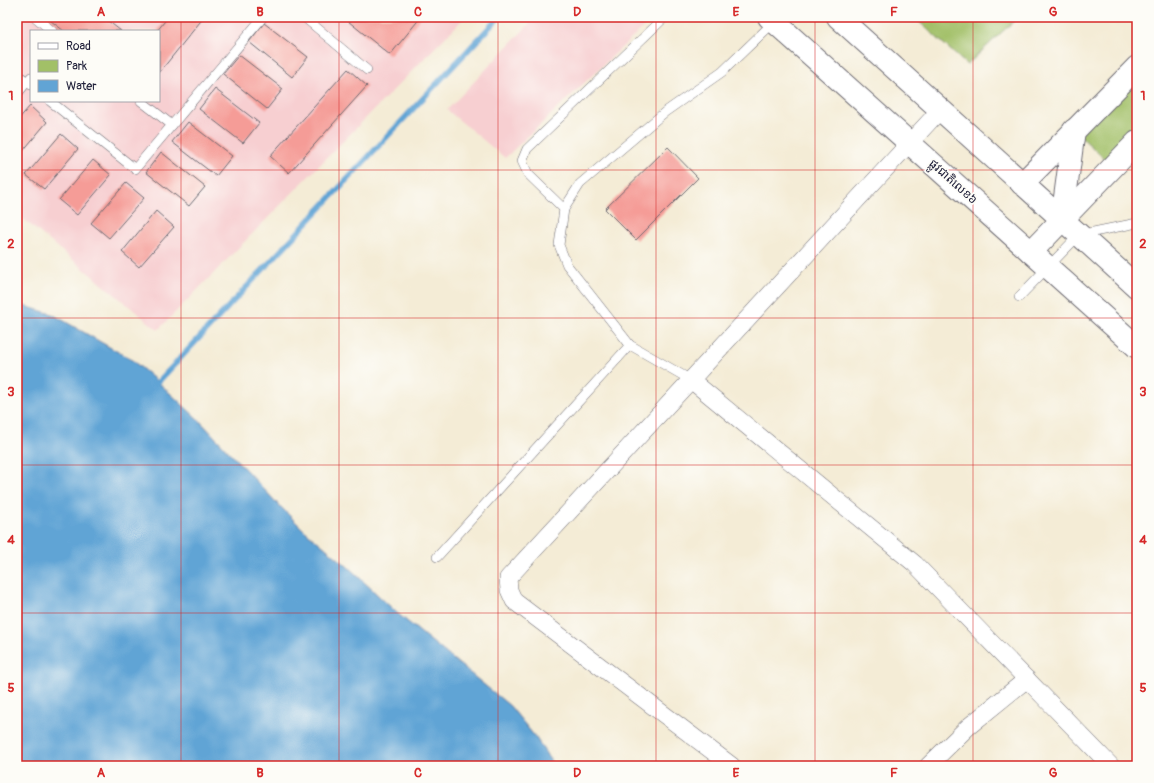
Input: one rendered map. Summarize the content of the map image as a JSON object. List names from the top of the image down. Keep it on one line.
{"streets":{"main road":["ផ្លូវជាតិលេខ៦"]},"legend":["Road","Park","Water"],"grid":{"columns":["A","B","C","D","E","F","G"],"rows":["1","2","3","4","5"]}}
